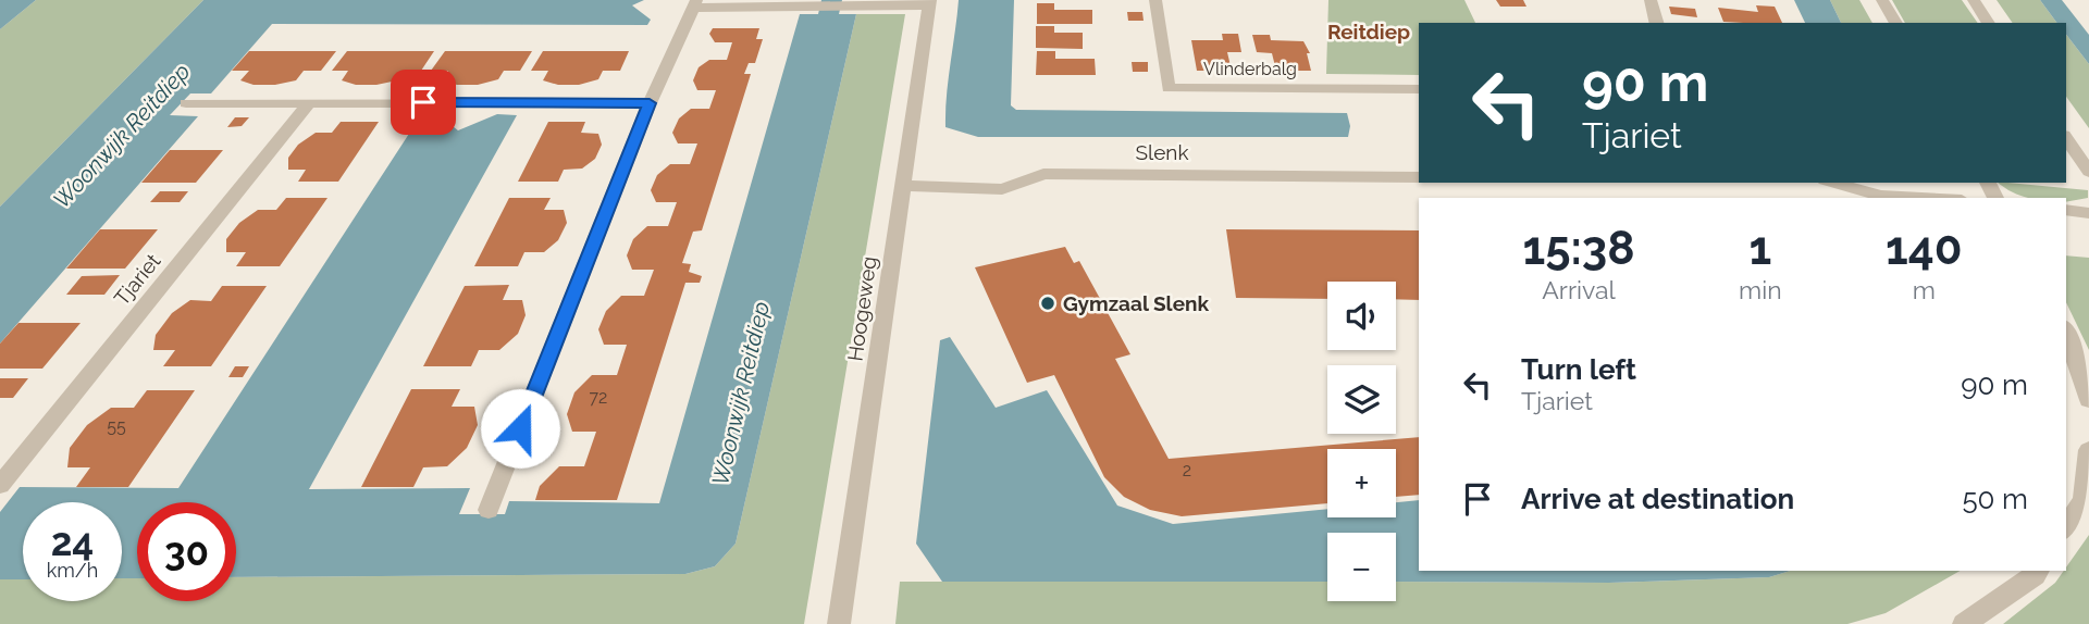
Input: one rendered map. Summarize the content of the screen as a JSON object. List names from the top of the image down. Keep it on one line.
{"streets":{"street":["Vlinderbalg","Slenk","Tjariet","Hoogeweg"]},"crossings":[["Slenk","Hoogeweg"]],"districts":["Reitdiep"],"water":["Woonwijk Reitdiep"],"places":["Gymzaal Slenk"],"house_numbers":["72","55","2"],"page":{"turn":["90 m","Tjariet"],"eta":["15:38","Arrival","1","min","140","m"],"map_buttons":["+","−"],"list":[{"name":"Turn left","note":"Tjariet","value":"90 m"},{"name":"Arrive at destination","value":"50 m"}],"speed":"24 km/h","limit":"30"}}
